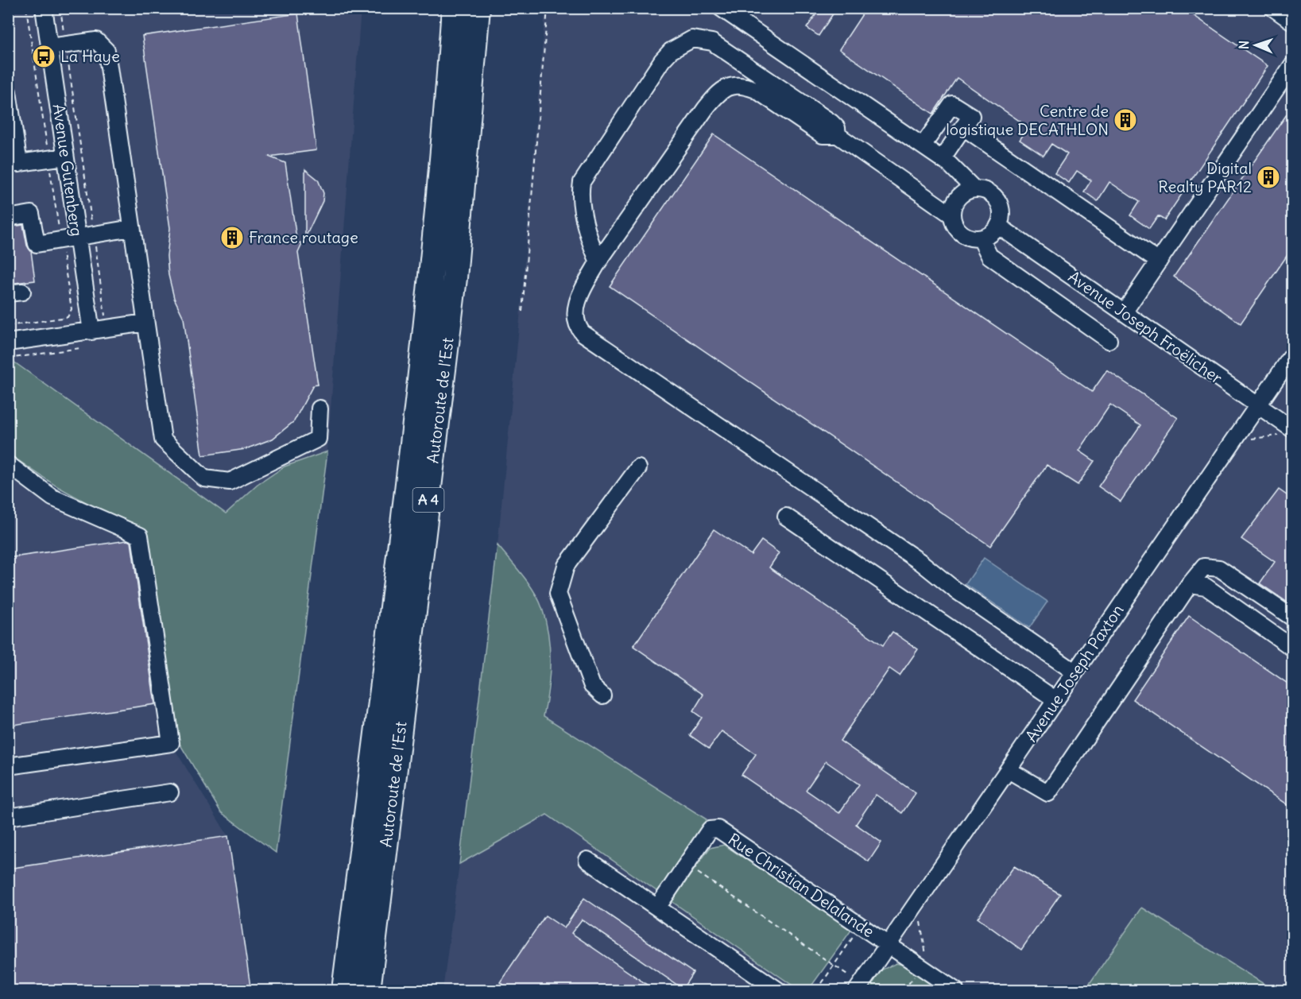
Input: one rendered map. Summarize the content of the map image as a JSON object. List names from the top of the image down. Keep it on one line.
{"streets":{"highway":["Autoroute de l’Est","A 4"],"street":["Avenue Gutenberg","Avenue Joseph Froëlicher","Avenue Joseph Paxton","Rue Christian Delalande"]},"crossings":[["Avenue Joseph Froëlicher","Avenue Joseph Paxton"],["Avenue Joseph Paxton","Rue Christian Delalande"]],"places":{"bus stop":["La Haye"],"building":["Centre de logistique DECATHLON","Digital Realty PAR12","France routage"]},"north":"left"}
